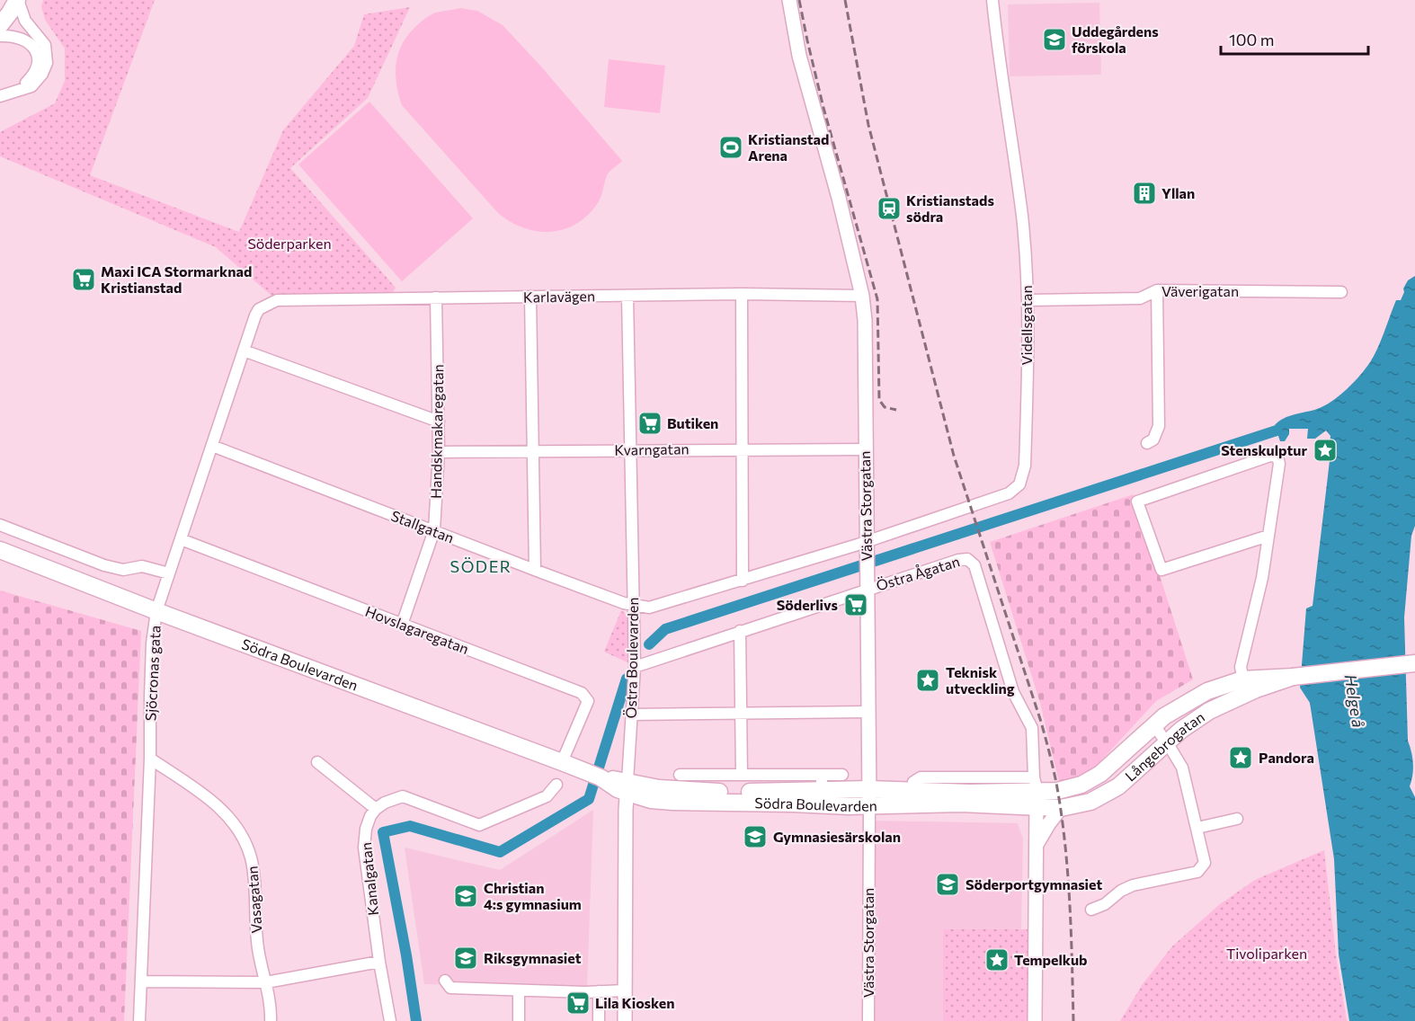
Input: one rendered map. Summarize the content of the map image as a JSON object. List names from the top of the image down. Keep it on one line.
{"streets":{"main road":["Södra Boulevarden","Långebrogatan"],"street":["Väverigatan","Karlavägen","Videllsgatan","Handskmakaregatan","Kvarngatan","Västra Storgatan","Stallgatan","Östra Ågatan","Hovslagaregatan","Östra Boulevarden","Sjöcronas gata","Kanalgatan","Vasagatan"]},"crossings":[["Väverigatan","Videllsgatan"],["Karlavägen","Handskmakaregatan"],["Karlavägen","Västra Storgatan"],["Karlavägen","Östra Boulevarden"],["Karlavägen","Sjöcronas gata"],["Videllsgatan","Västra Storgatan"],["Videllsgatan","Stallgatan"],["Videllsgatan","Östra Boulevarden"],["Handskmakaregatan","Kvarngatan"],["Handskmakaregatan","Stallgatan"],["Handskmakaregatan","Hovslagaregatan"],["Kvarngatan","Västra Storgatan"],["Kvarngatan","Östra Boulevarden"],["Västra Storgatan","Östra Ågatan"],["Västra Storgatan","Södra Boulevarden"],["Stallgatan","Östra Boulevarden"],["Stallgatan","Sjöcronas gata"],["Östra Ågatan","Östra Boulevarden"],["Östra Ågatan","Södra Boulevarden"],["Östra Ågatan","Långebrogatan"],["Hovslagaregatan","Södra Boulevarden"],["Hovslagaregatan","Sjöcronas gata"],["Östra Boulevarden","Södra Boulevarden"],["Södra Boulevarden","Sjöcronas gata"],["Södra Boulevarden","Långebrogatan"],["Sjöcronas gata","Vasagatan"]],"districts":["SÖDER"],"water":["Helge å"],"parks":["Söderparken","Tivoliparken"],"places":{"school or university":["Uddegårdens förskola","Gymnasiesärskolan","Söderportgymnasiet","Christian 4:s gymnasium","Riksgymnasiet"],"sports":["Kristianstad Arena"],"building":["Yllan"],"station":["Kristianstads södra"],"supermarket":["Maxi ICA Stormarknad Kristianstad","Butiken","Söderlivs","Lila Kiosken"],"place":["Stenskulptur","Teknisk utveckling","Pandora","Tempelkub"]},"scale_bar":"100 m"}
